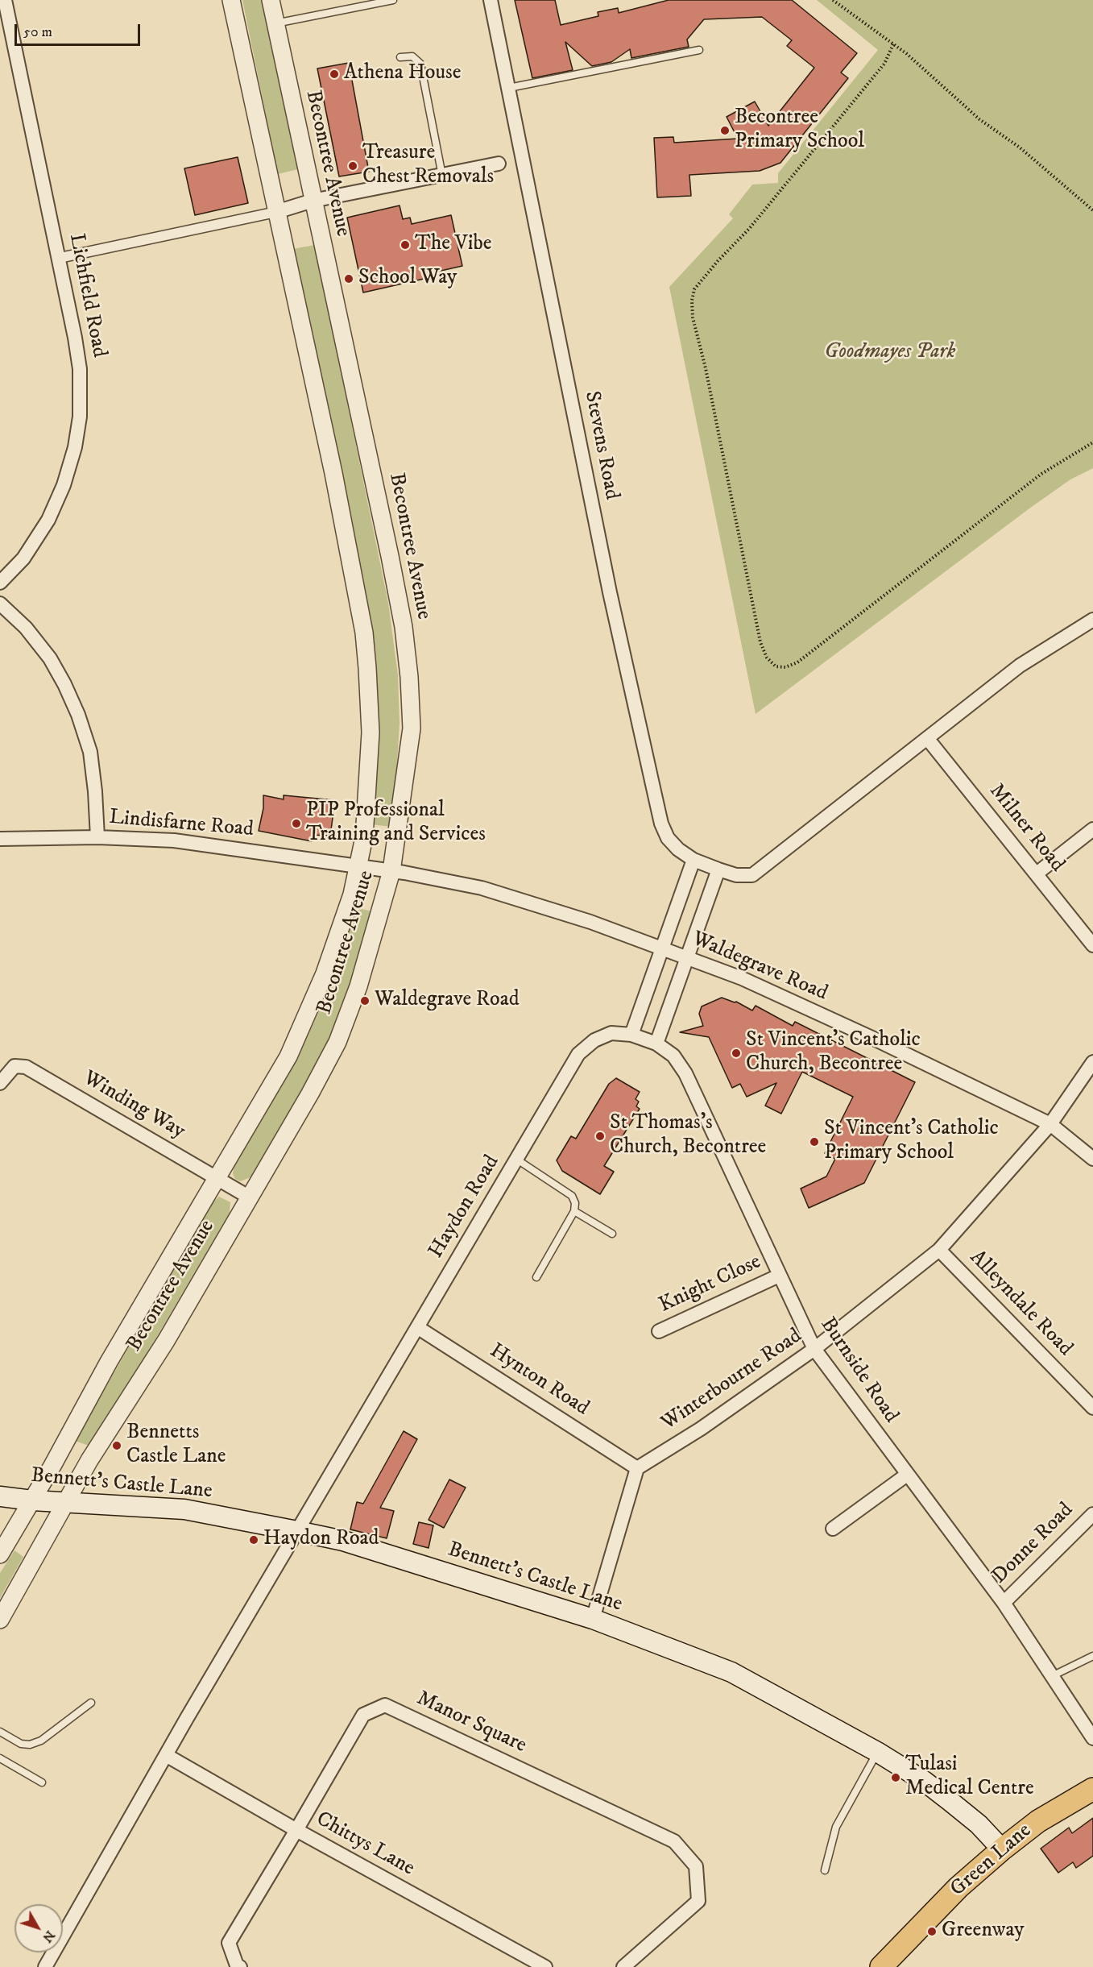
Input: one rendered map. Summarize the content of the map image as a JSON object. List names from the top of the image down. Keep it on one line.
{"streets":{"main road":["Bennett's Castle Lane","Green Lane"],"street":["Becontree Avenue","Lichfield Road","Stevens Road","Lindisfarne Road","Milner Road","Waldegrave Road","Winding Way","Haydon Road","Knight Close","Alleyndale Road","Burnside Road","Hynton Road","Winterbourne Road","Donne Road","Manor Square","Chittys Lane"]},"crossings":[["Becontree Avenue","Lindisfarne Road"],["Becontree Avenue","Waldegrave Road"],["Becontree Avenue","Winding Way"],["Becontree Avenue","Bennett's Castle Lane"],["Stevens Road","Milner Road"],["Lindisfarne Road","Waldegrave Road"],["Waldegrave Road","Winterbourne Road"],["Haydon Road","Burnside Road"],["Haydon Road","Hynton Road"],["Haydon Road","Bennett's Castle Lane"],["Haydon Road","Chittys Lane"],["Knight Close","Burnside Road"],["Alleyndale Road","Winterbourne Road"],["Burnside Road","Winterbourne Road"],["Burnside Road","Donne Road"],["Hynton Road","Winterbourne Road"],["Bennett's Castle Lane","Green Lane"],["Manor Square","Chittys Lane"]],"parks":["Goodmayes Park"],"places":["Athena House","Becontree Primary School","Treasure Chest Removals","The Vibe","School Way","PIP Professional Training and Services","Waldegrave Road","St Vincent's Catholic Church, Becontree","St Thomas's Church, Becontree","St Vincent's Catholic Primary School","Bennetts Castle Lane","Haydon Road","Tulasi Medical Centre","Greenway"],"scale_bar":"50 m","north":"bottom right"}
